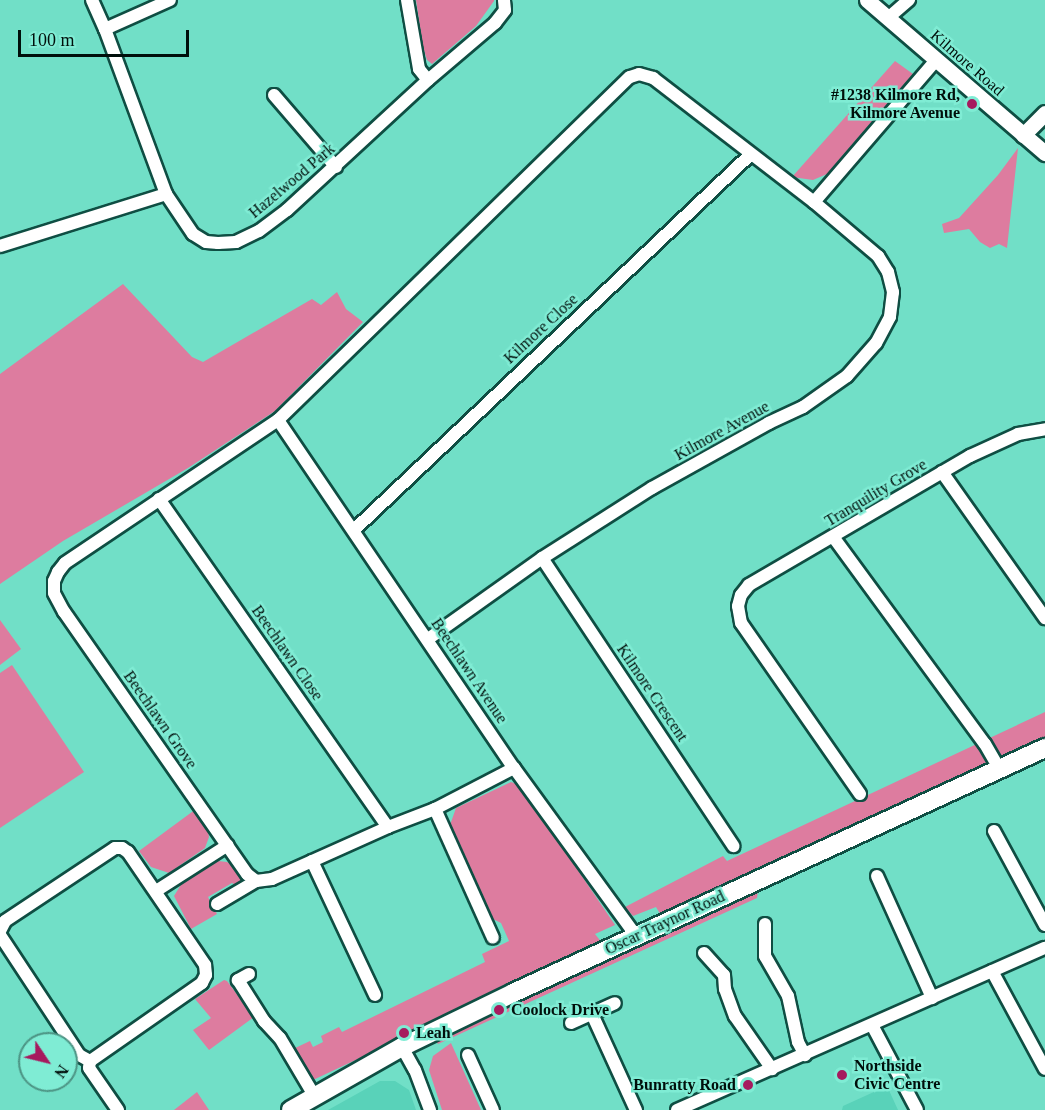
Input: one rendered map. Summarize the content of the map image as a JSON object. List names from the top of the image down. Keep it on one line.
{"streets":{"main road":["Oscar Traynor Road"],"street":["Kilmore Road","Hazelwood Park","Kilmore Close","Kilmore Avenue","Tranquility Grove","Beechlawn Close","Beechlawn Avenue","Kilmore Crescent","Beechlawn Grove"]},"crossings":[["Kilmore Close","Kilmore Avenue"],["Kilmore Close","Beechlawn Avenue"],["Kilmore Avenue","Beechlawn Close"],["Kilmore Avenue","Beechlawn Avenue"],["Kilmore Avenue","Kilmore Crescent"],["Kilmore Avenue","Beechlawn Grove"],["Beechlawn Avenue","Oscar Traynor Road"]],"places":["#1238 Kilmore Rd, Kilmore Avenue","Coolock Drive","Leah","Northside Civic Centre","Bunratty Road"],"scale_bar":"100 m","north":"bottom right"}
